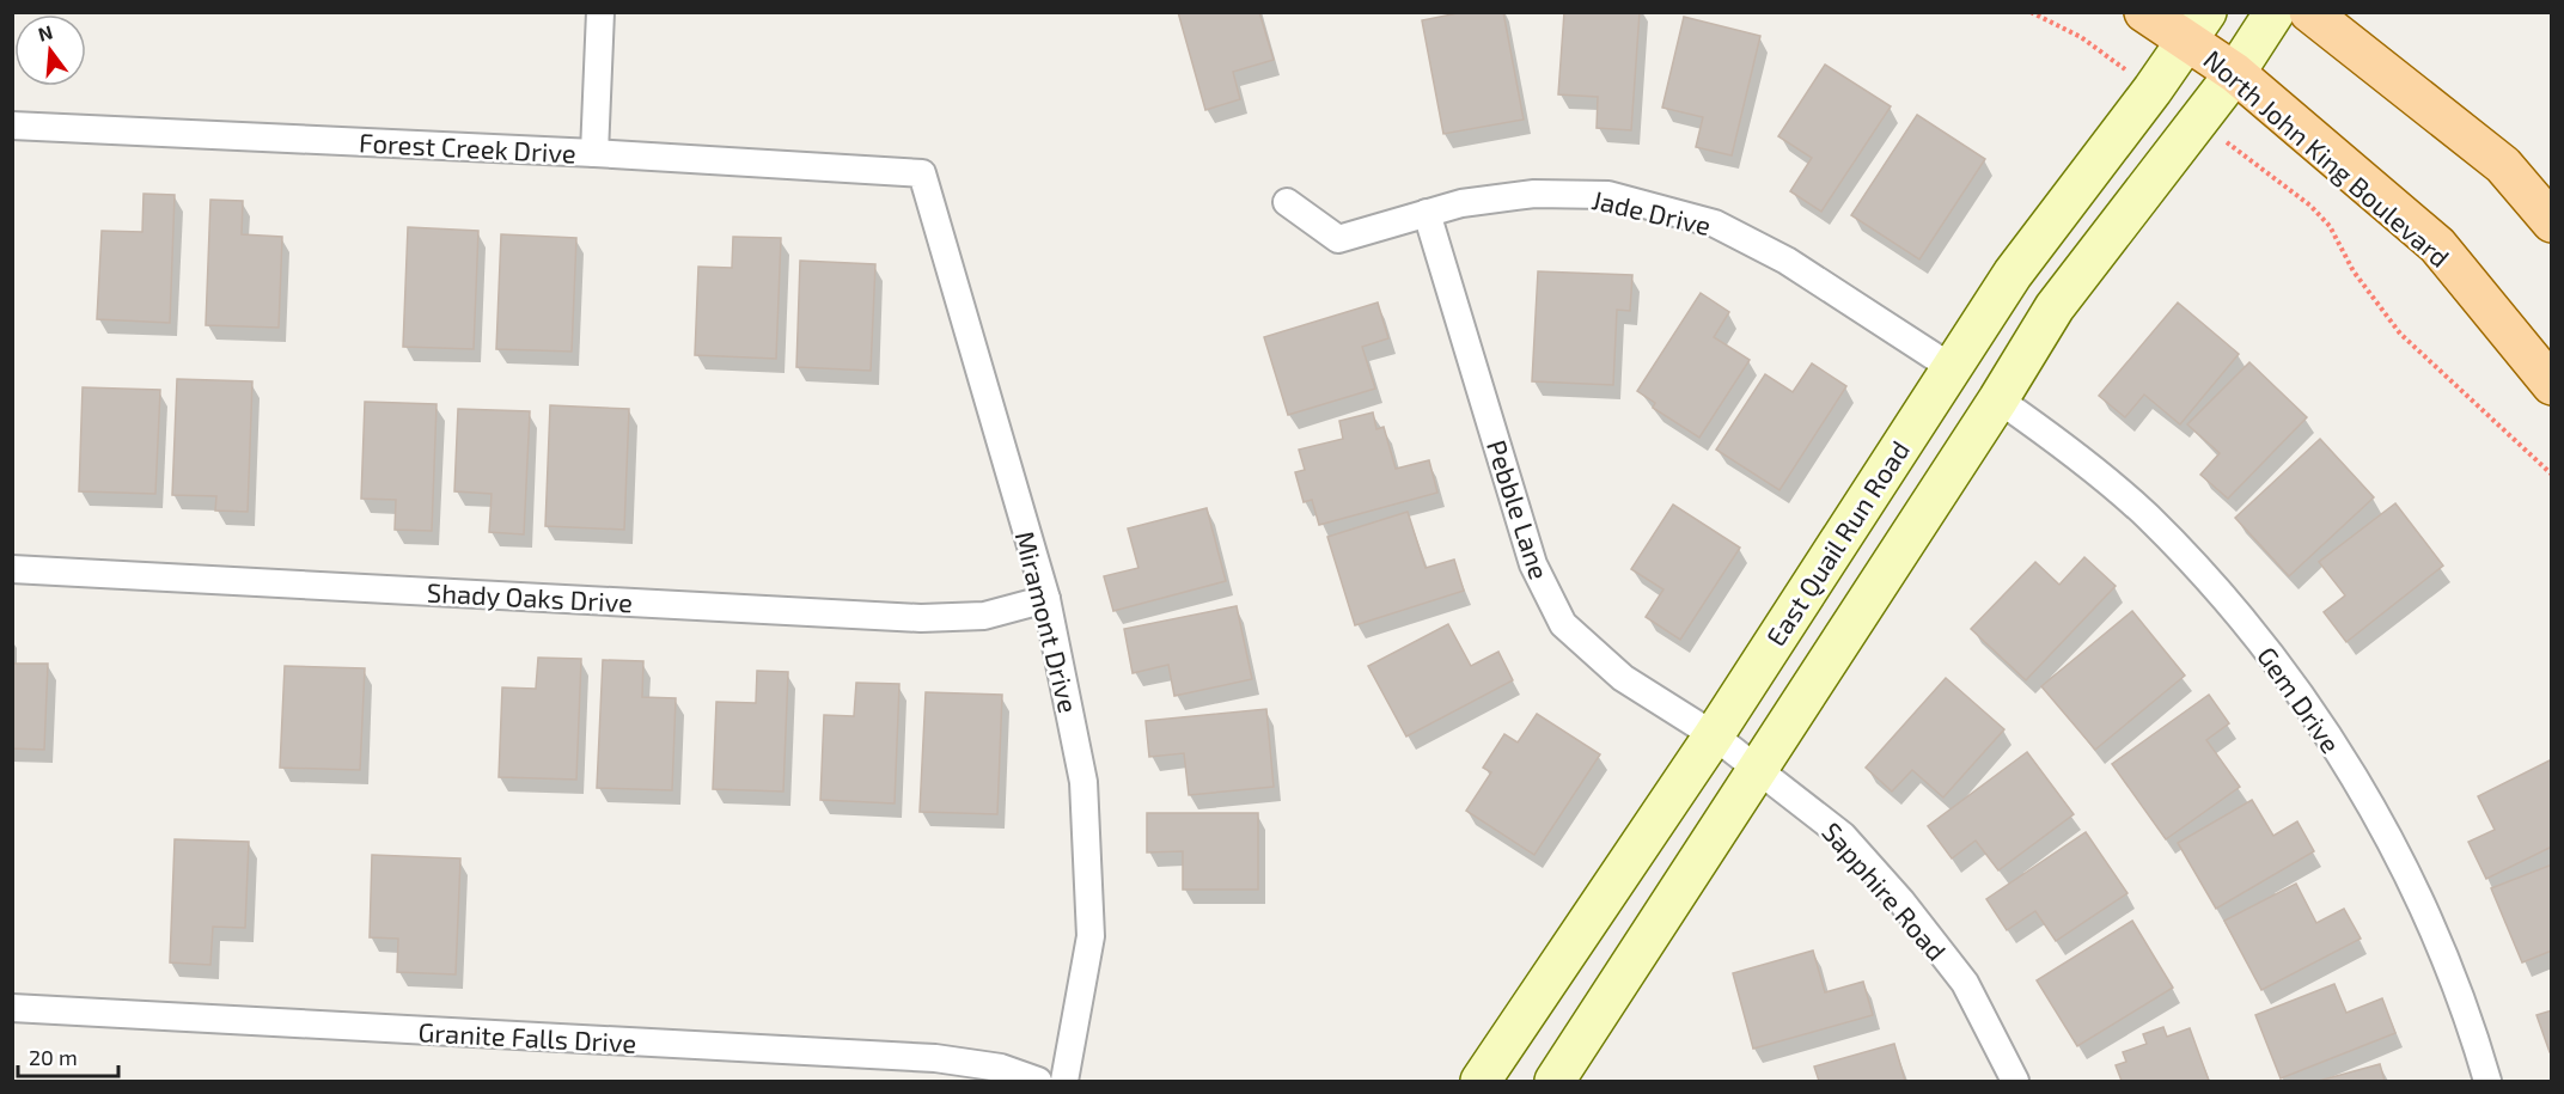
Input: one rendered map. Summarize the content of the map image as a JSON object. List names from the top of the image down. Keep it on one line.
{"streets":{"main road":["North John King Boulevard"],"street":["Forest Creek Drive","Jade Drive","Pebble Lane","East Quail Run Road","Shady Oaks Drive","Miramont Drive","Gem Drive","Sapphire Road","Granite Falls Drive"]},"crossings":[["Forest Creek Drive","Miramont Drive"],["North John King Boulevard","East Quail Run Road"],["Jade Drive","Pebble Lane"],["Jade Drive","East Quail Run Road"],["Pebble Lane","East Quail Run Road"],["Pebble Lane","Sapphire Road"],["East Quail Run Road","Sapphire Road"],["Shady Oaks Drive","Miramont Drive"]],"scale_bar":"20 m","north":"top"}
